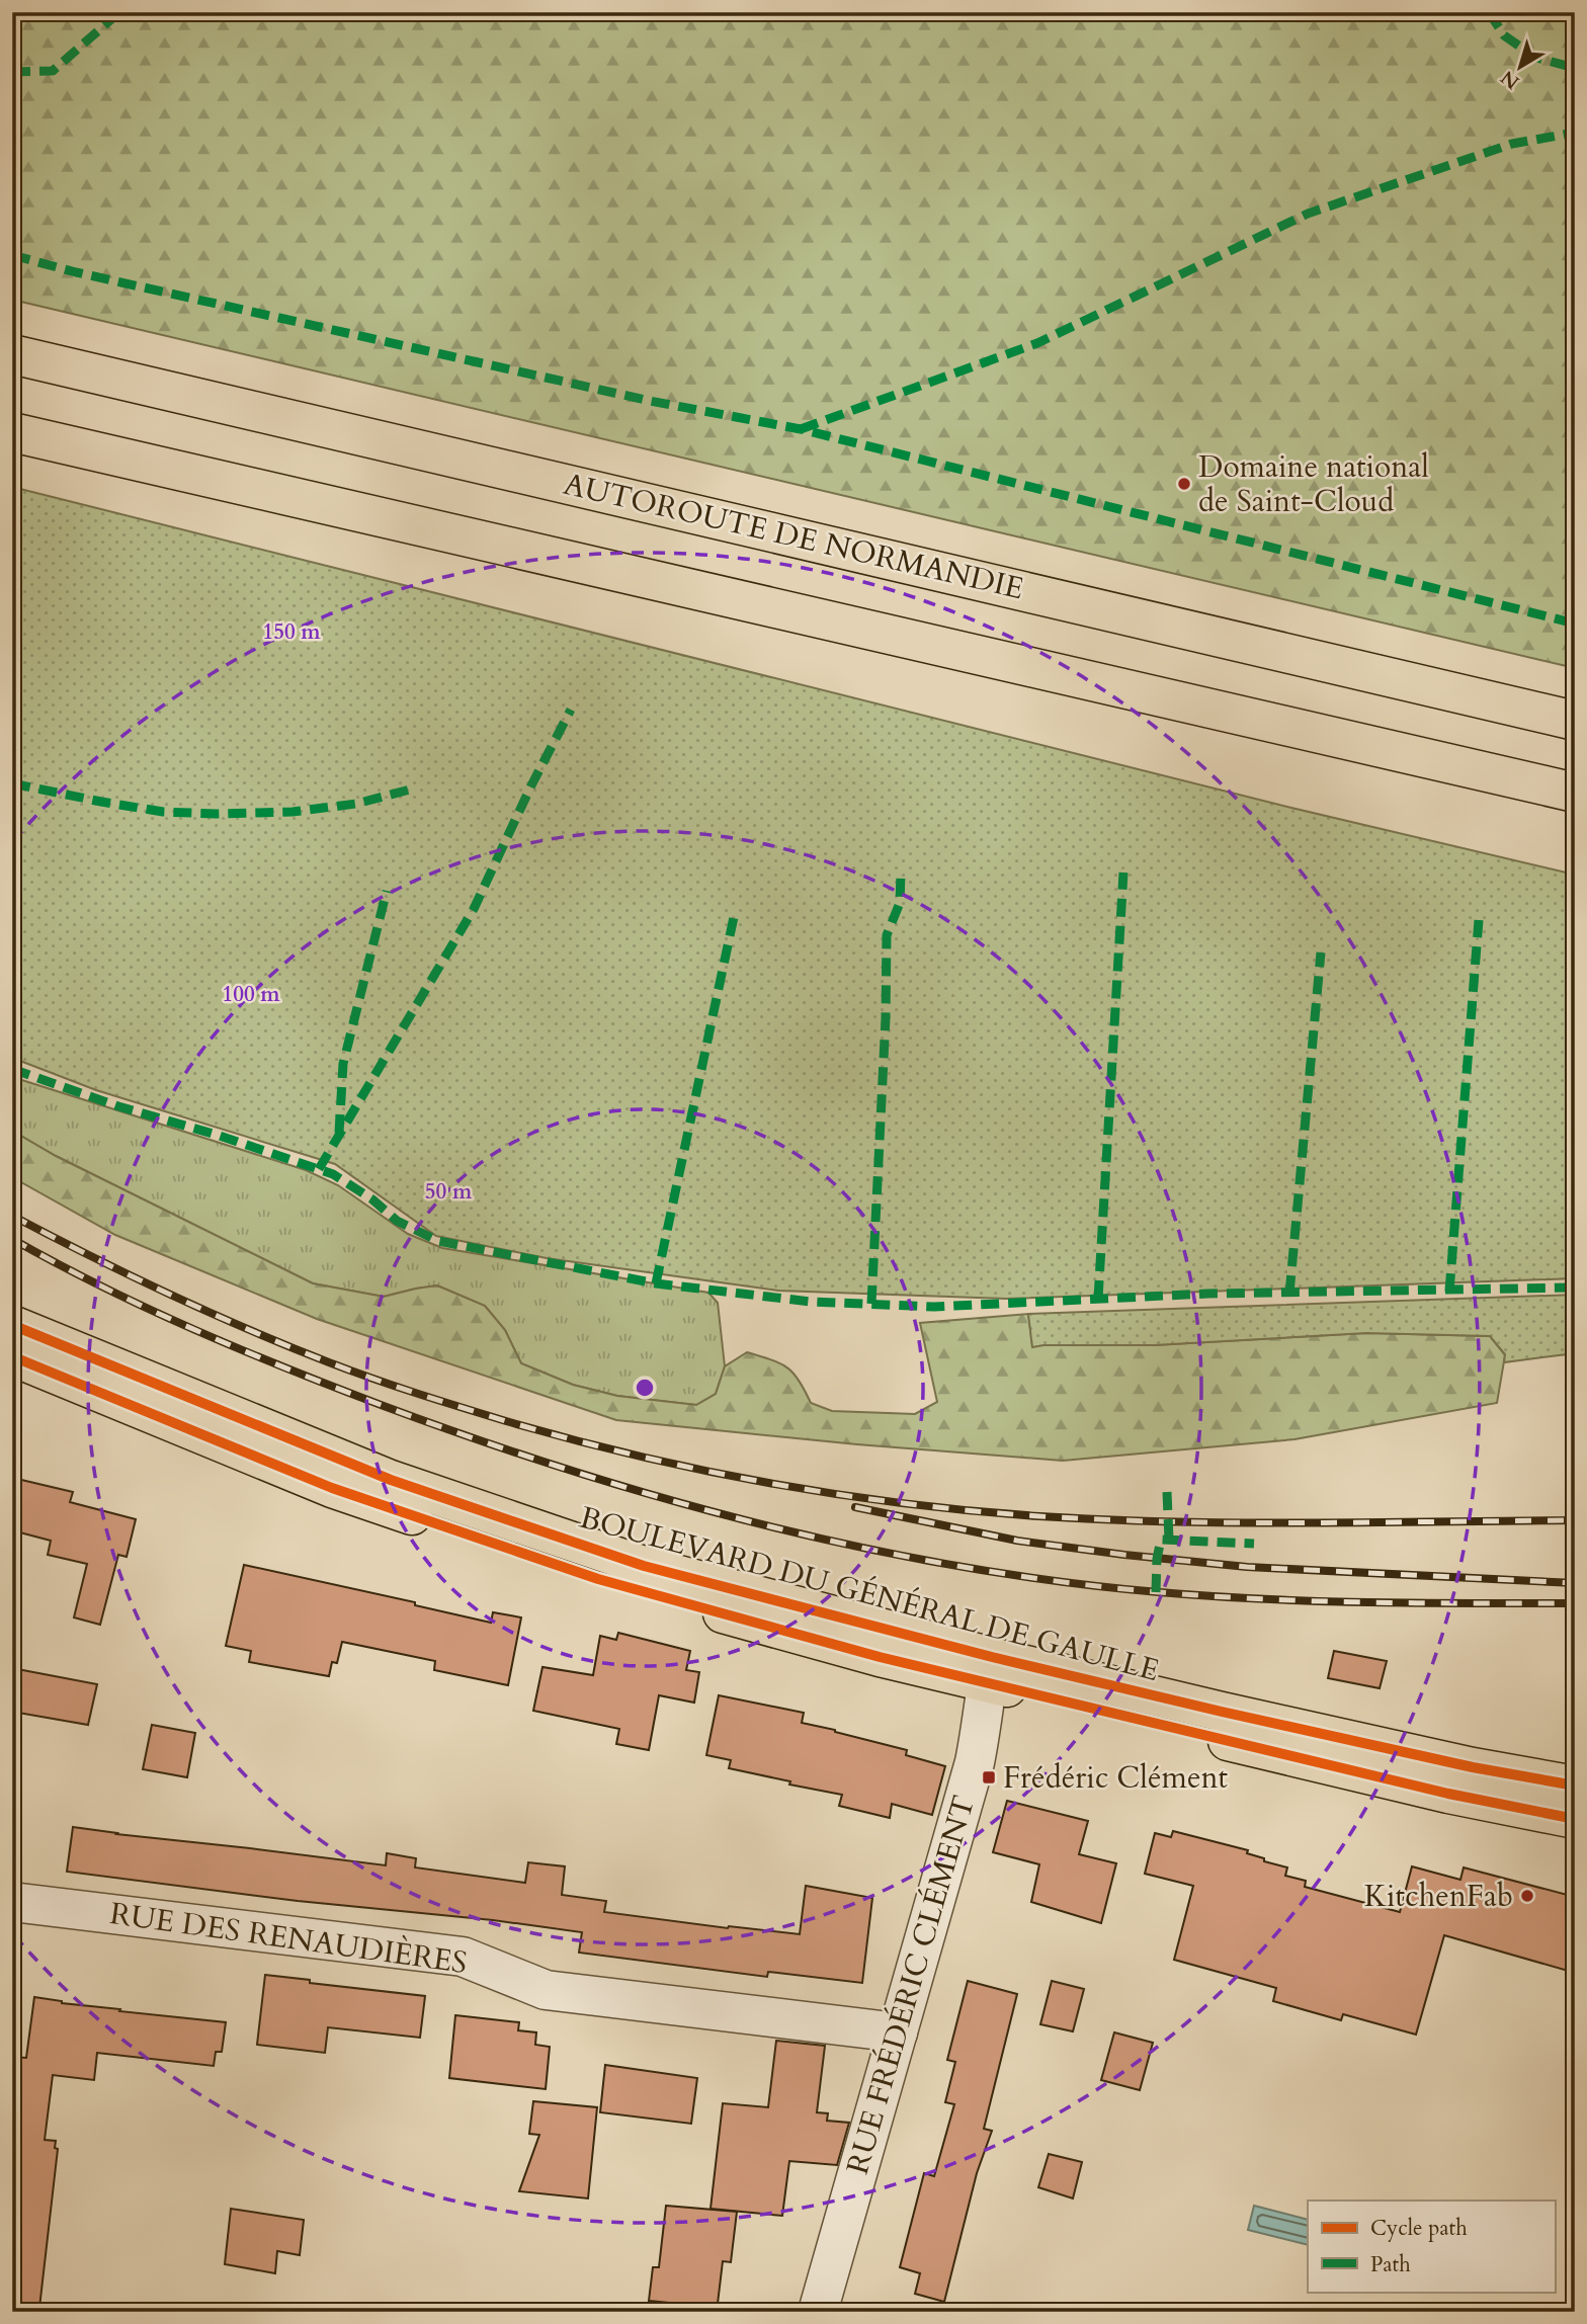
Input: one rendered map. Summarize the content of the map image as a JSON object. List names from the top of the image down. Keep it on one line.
{"streets":{"main road":["AUTOROUTE DE NORMANDIE","BOULEVARD DU GÉNÉRAL DE GAULLE"],"street":["RUE DES RENAUDIÈRES","RUE FRÉDÉRIC CLÉMENT"]},"crossings":[["BOULEVARD DU GÉNÉRAL DE GAULLE","RUE FRÉDÉRIC CLÉMENT"],["RUE DES RENAUDIÈRES","RUE FRÉDÉRIC CLÉMENT"]],"places":{"other":["Domaine national de Saint-Cloud","KitchenFab"],"transit":["Frédéric Clément"]},"legend":["Cycle path","Path"],"north":"bottom left","rings":["150 m","100 m","50 m"]}
